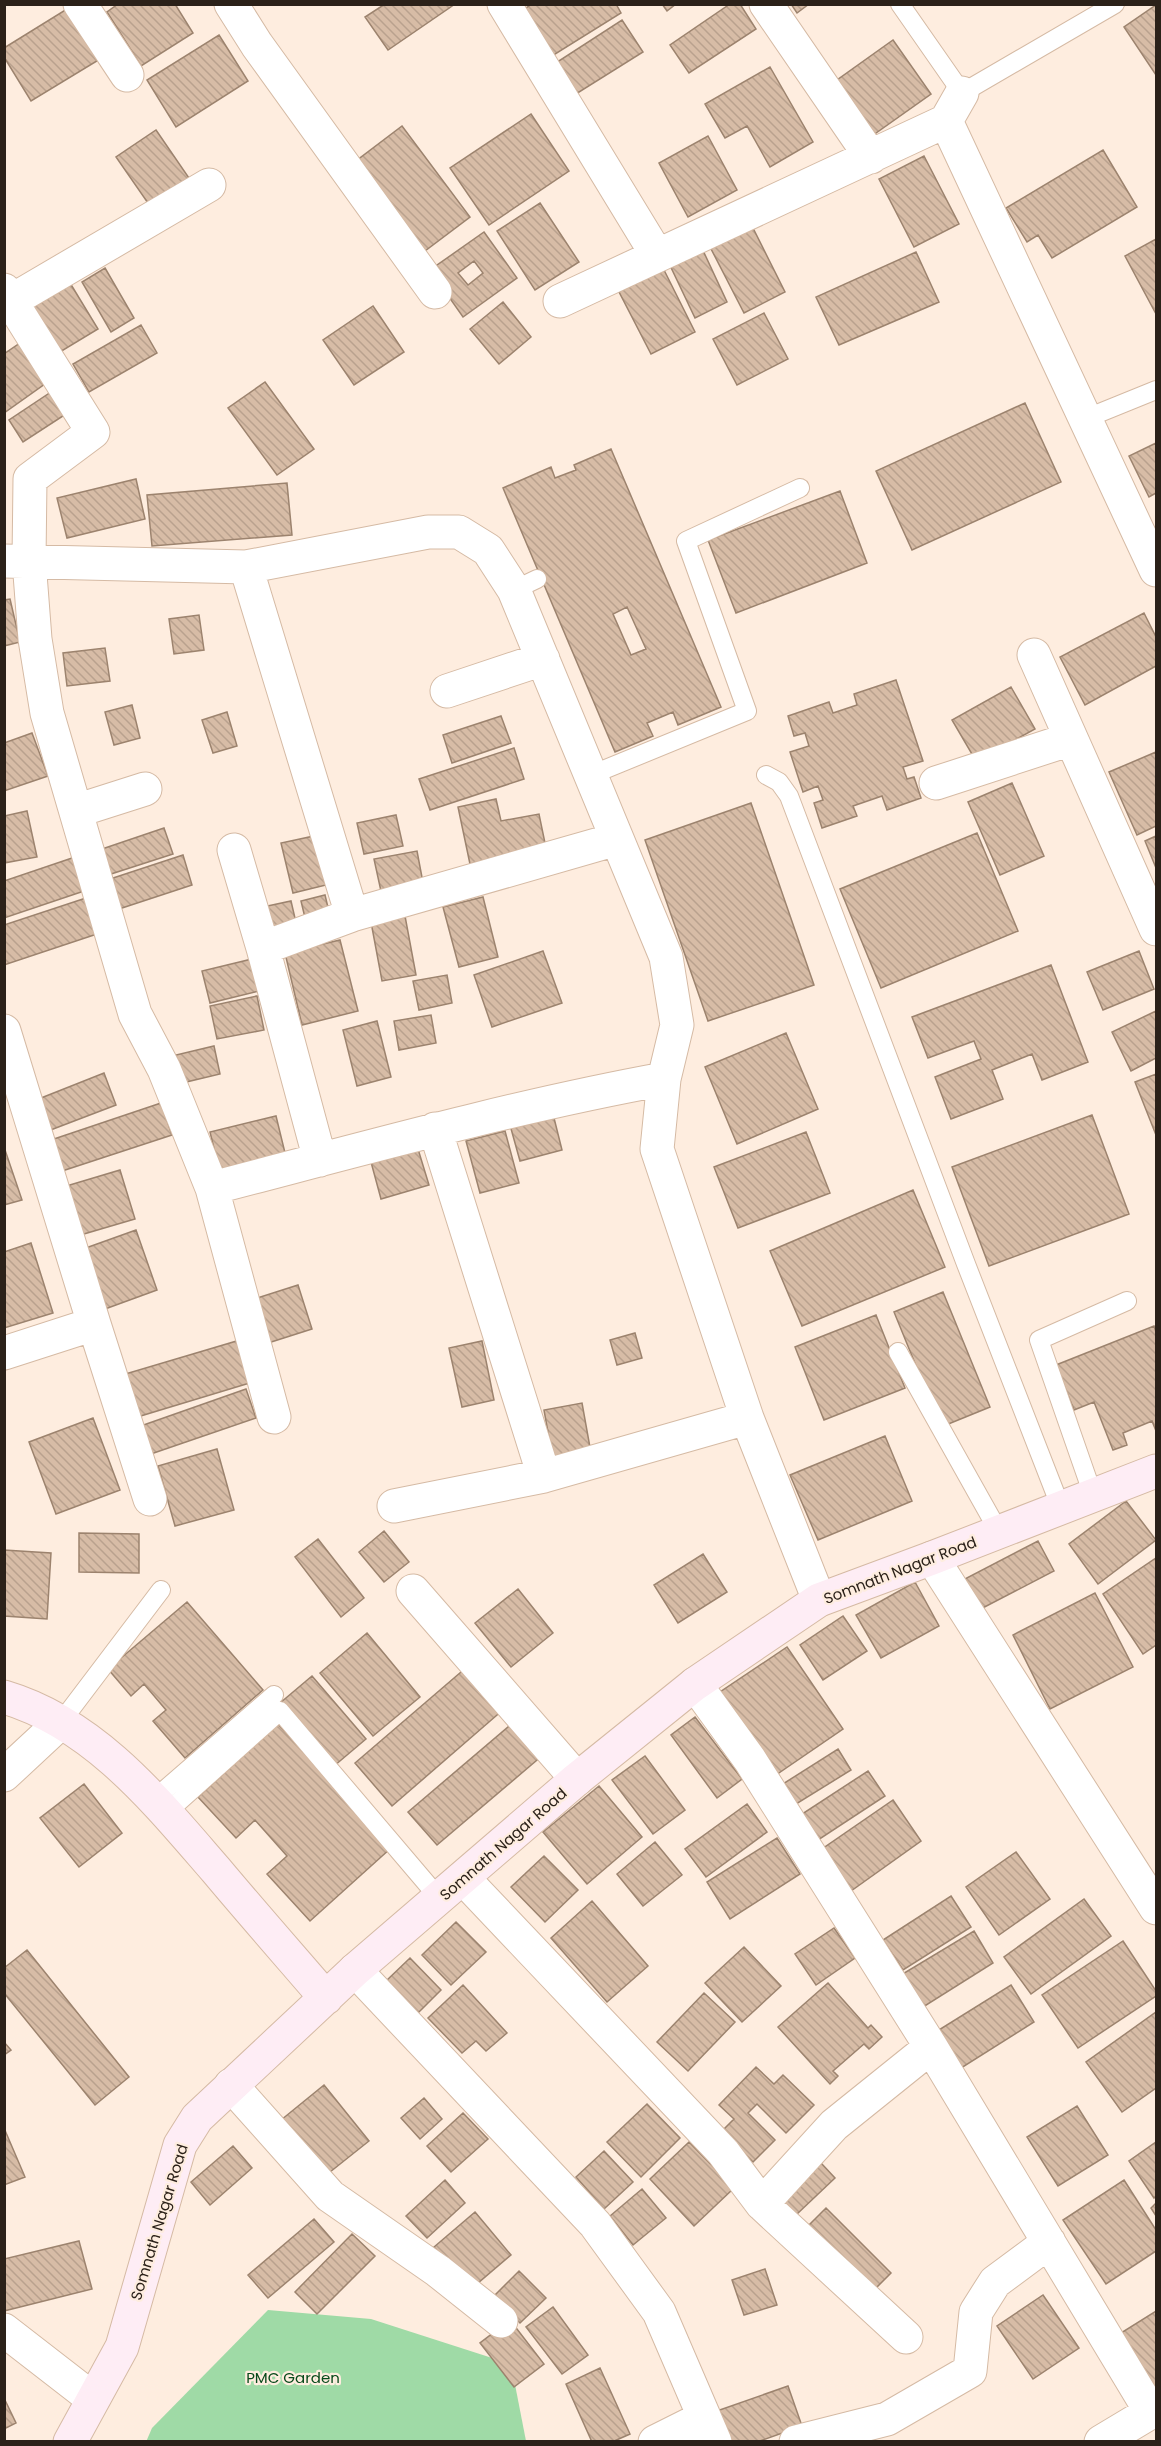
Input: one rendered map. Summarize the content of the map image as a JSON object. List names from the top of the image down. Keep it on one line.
{"streets":{"street":["Somnath Nagar Road"]},"parks":["PMC Garden"]}
